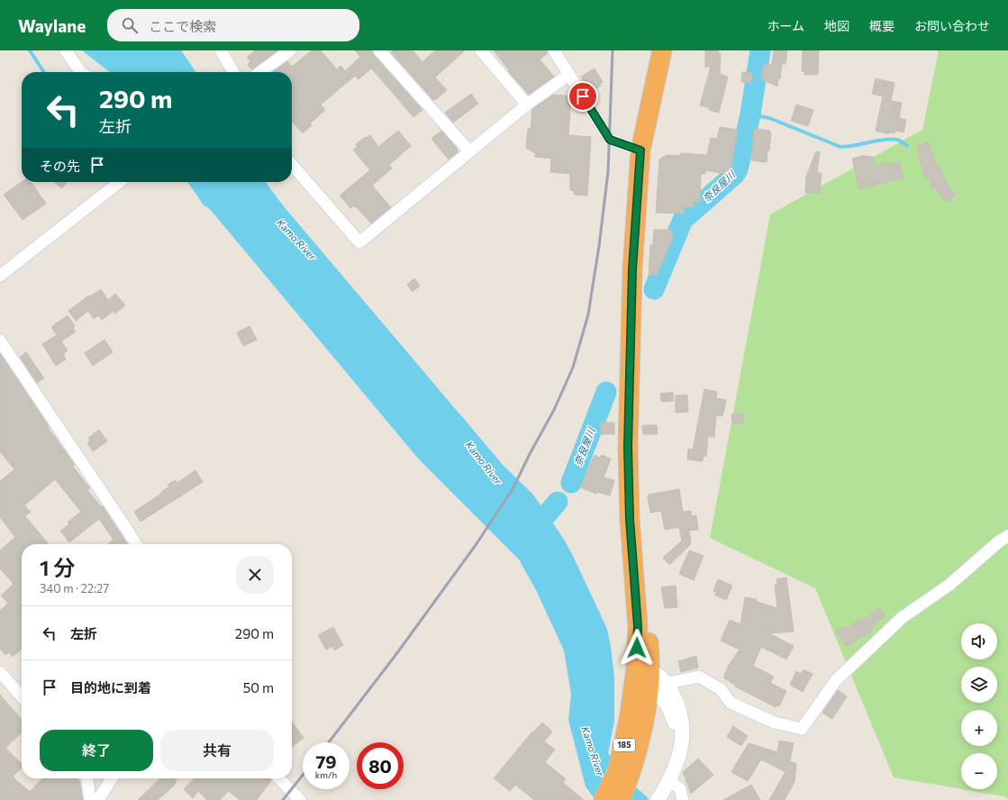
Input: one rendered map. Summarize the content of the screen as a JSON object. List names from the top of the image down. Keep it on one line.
{"streets":{"highway":["185"]},"water":["奈良屋川","Kamo River"],"page":{"header":"Waylane","search":"ここで検索","nav":["ホーム","地図","概要","お問い合わせ"],"turn":["290 m","左折"],"then":"その先","heading":["1 分","340 m · 22:27"],"list":[{"name":"左折","value":"290 m"},{"name":"目的地に到着","value":"50 m"}],"map_buttons":["+","−"],"buttons":["終了","共有"],"speed":"79 km/h","limit":"80"}}
